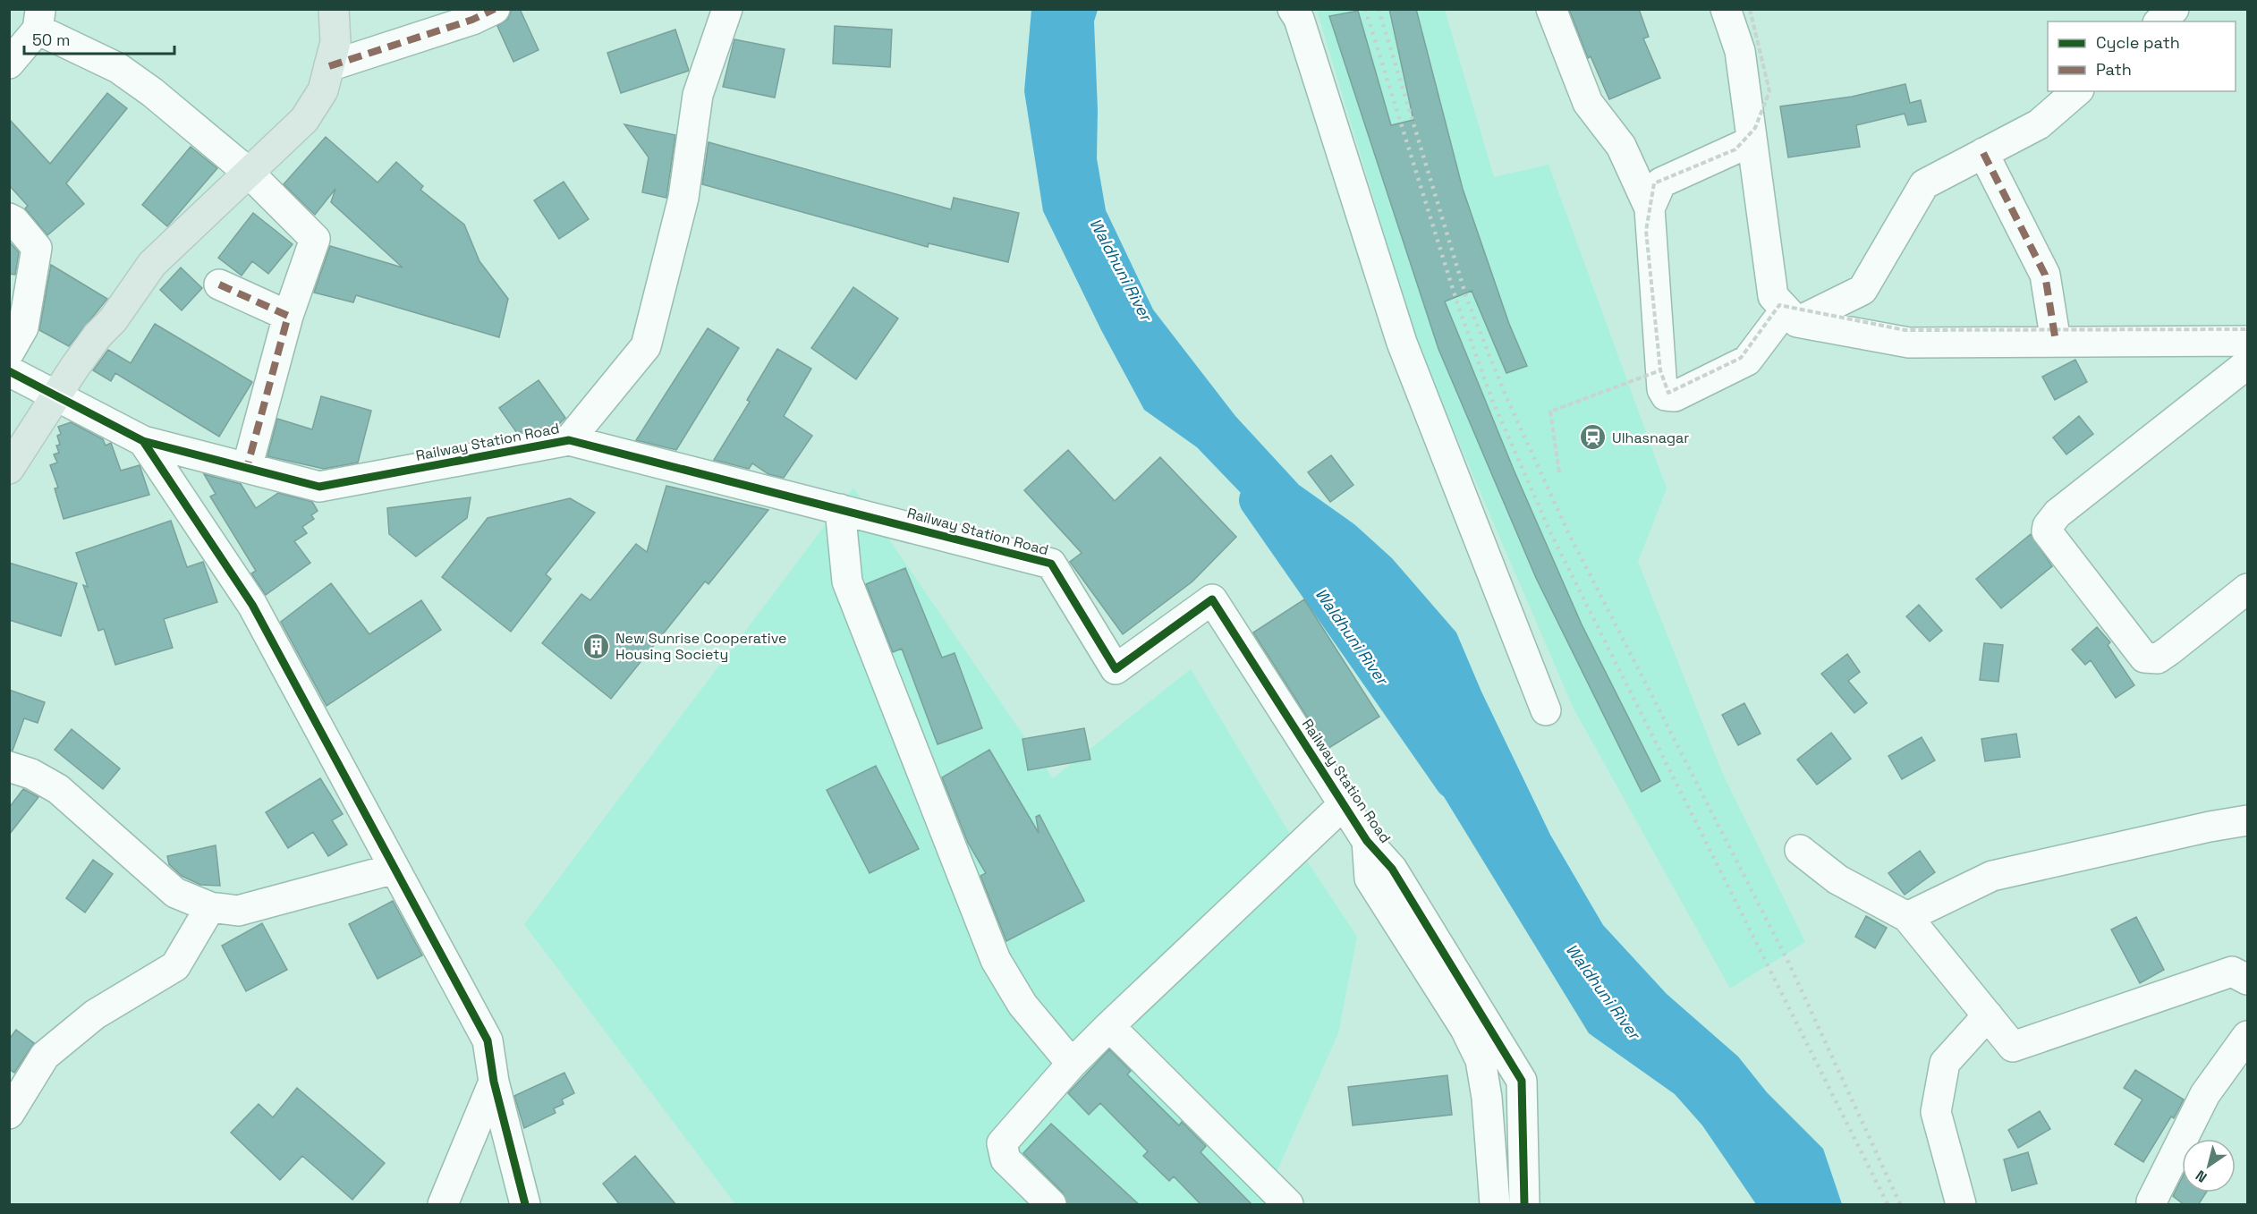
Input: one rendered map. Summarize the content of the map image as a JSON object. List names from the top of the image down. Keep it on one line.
{"streets":{"street":["Railway Station Road"]},"water":["Waldhuni River"],"places":{"station":["Ulhasnagar"],"building":["New Sunrise Cooperative Housing Society"]},"legend":["Cycle path","Path"],"scale_bar":"50 m","north":"bottom left"}
